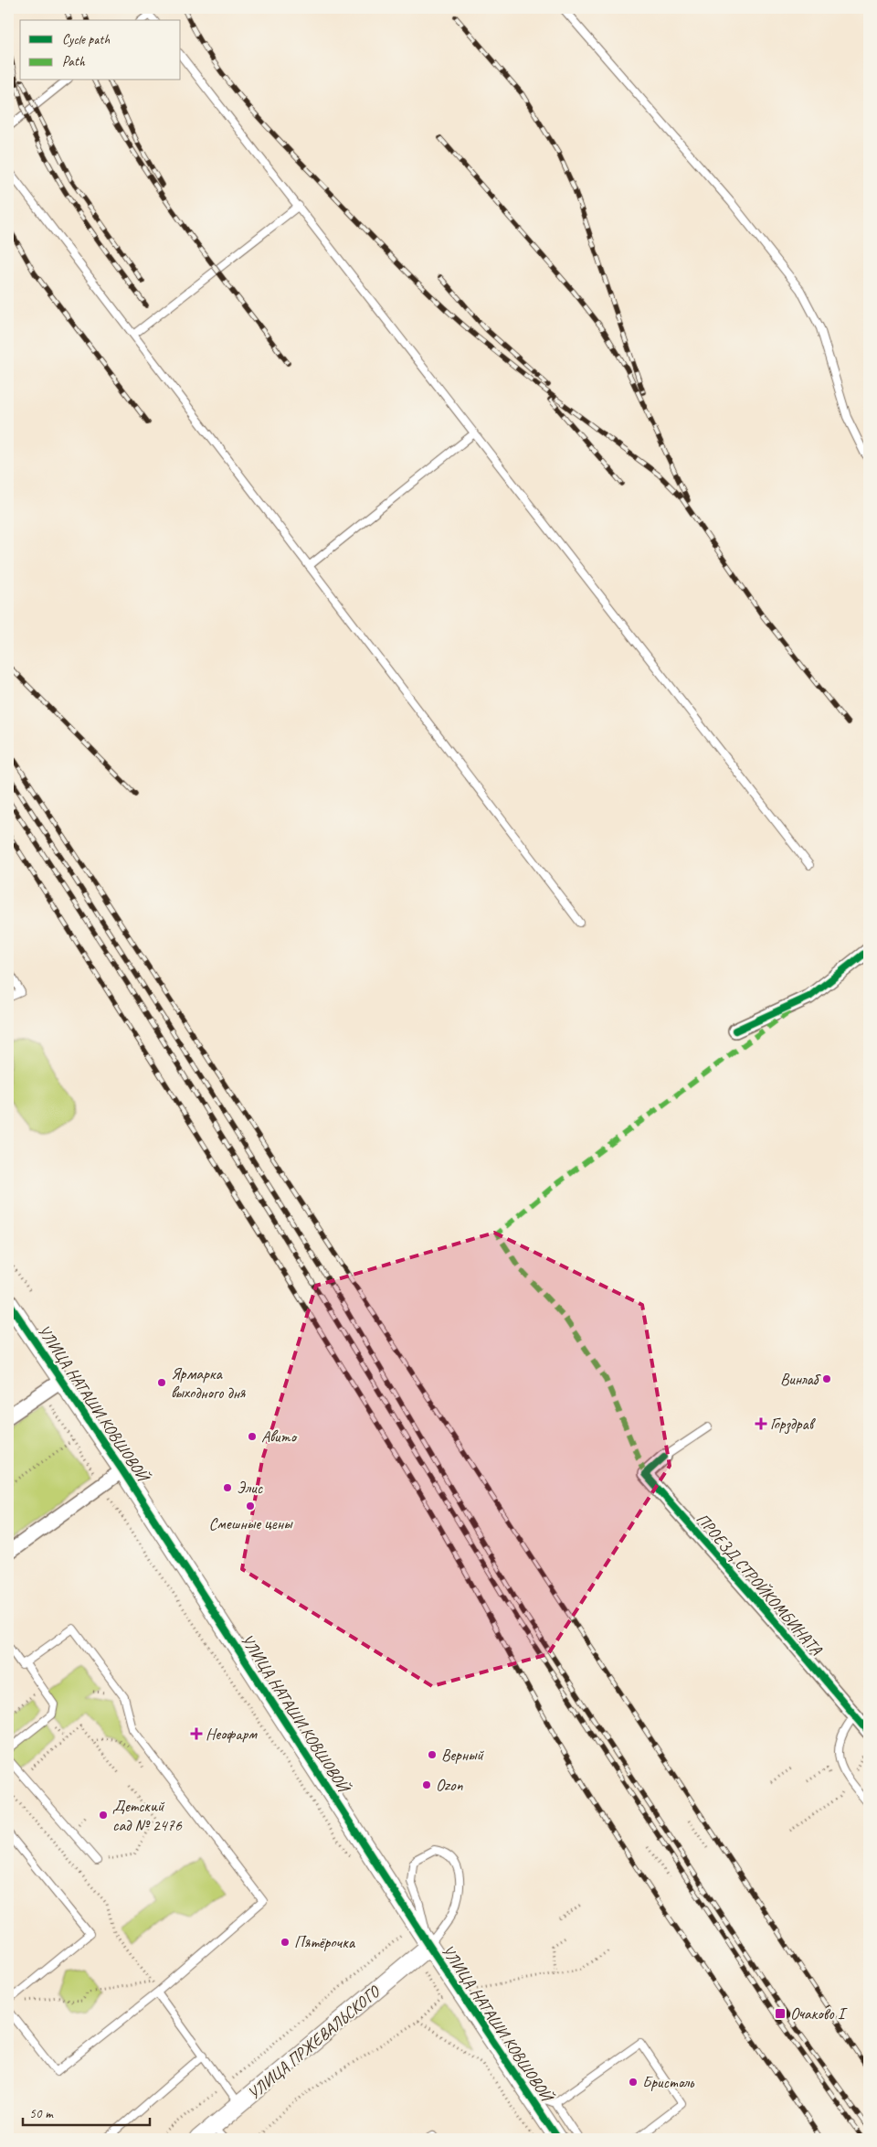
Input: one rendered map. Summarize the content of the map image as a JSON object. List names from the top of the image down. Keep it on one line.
{"streets":{"street":["УЛИЦА НАТАШИ КОВШОВОЙ","ПРОЕЗД СТРОЙКОМБИНАТА","УЛИЦА ПРЖЕВАЛЬСКОГО"]},"crossings":[["УЛИЦА НАТАШИ КОВШОВОЙ","УЛИЦА ПРЖЕВАЛЬСКОГО"]],"places":{"other":["Винлаб","Ярмарка выходного дня","Авито","Элис","Смешные цены","Верный","Ozon","Детский сад № 2476","Пятёрочка","Бристоль"],"health":["Горздрав","Неофарм"],"transit":["Очаково I"]},"legend":["Cycle path","Path"],"scale_bar":"50 m"}
